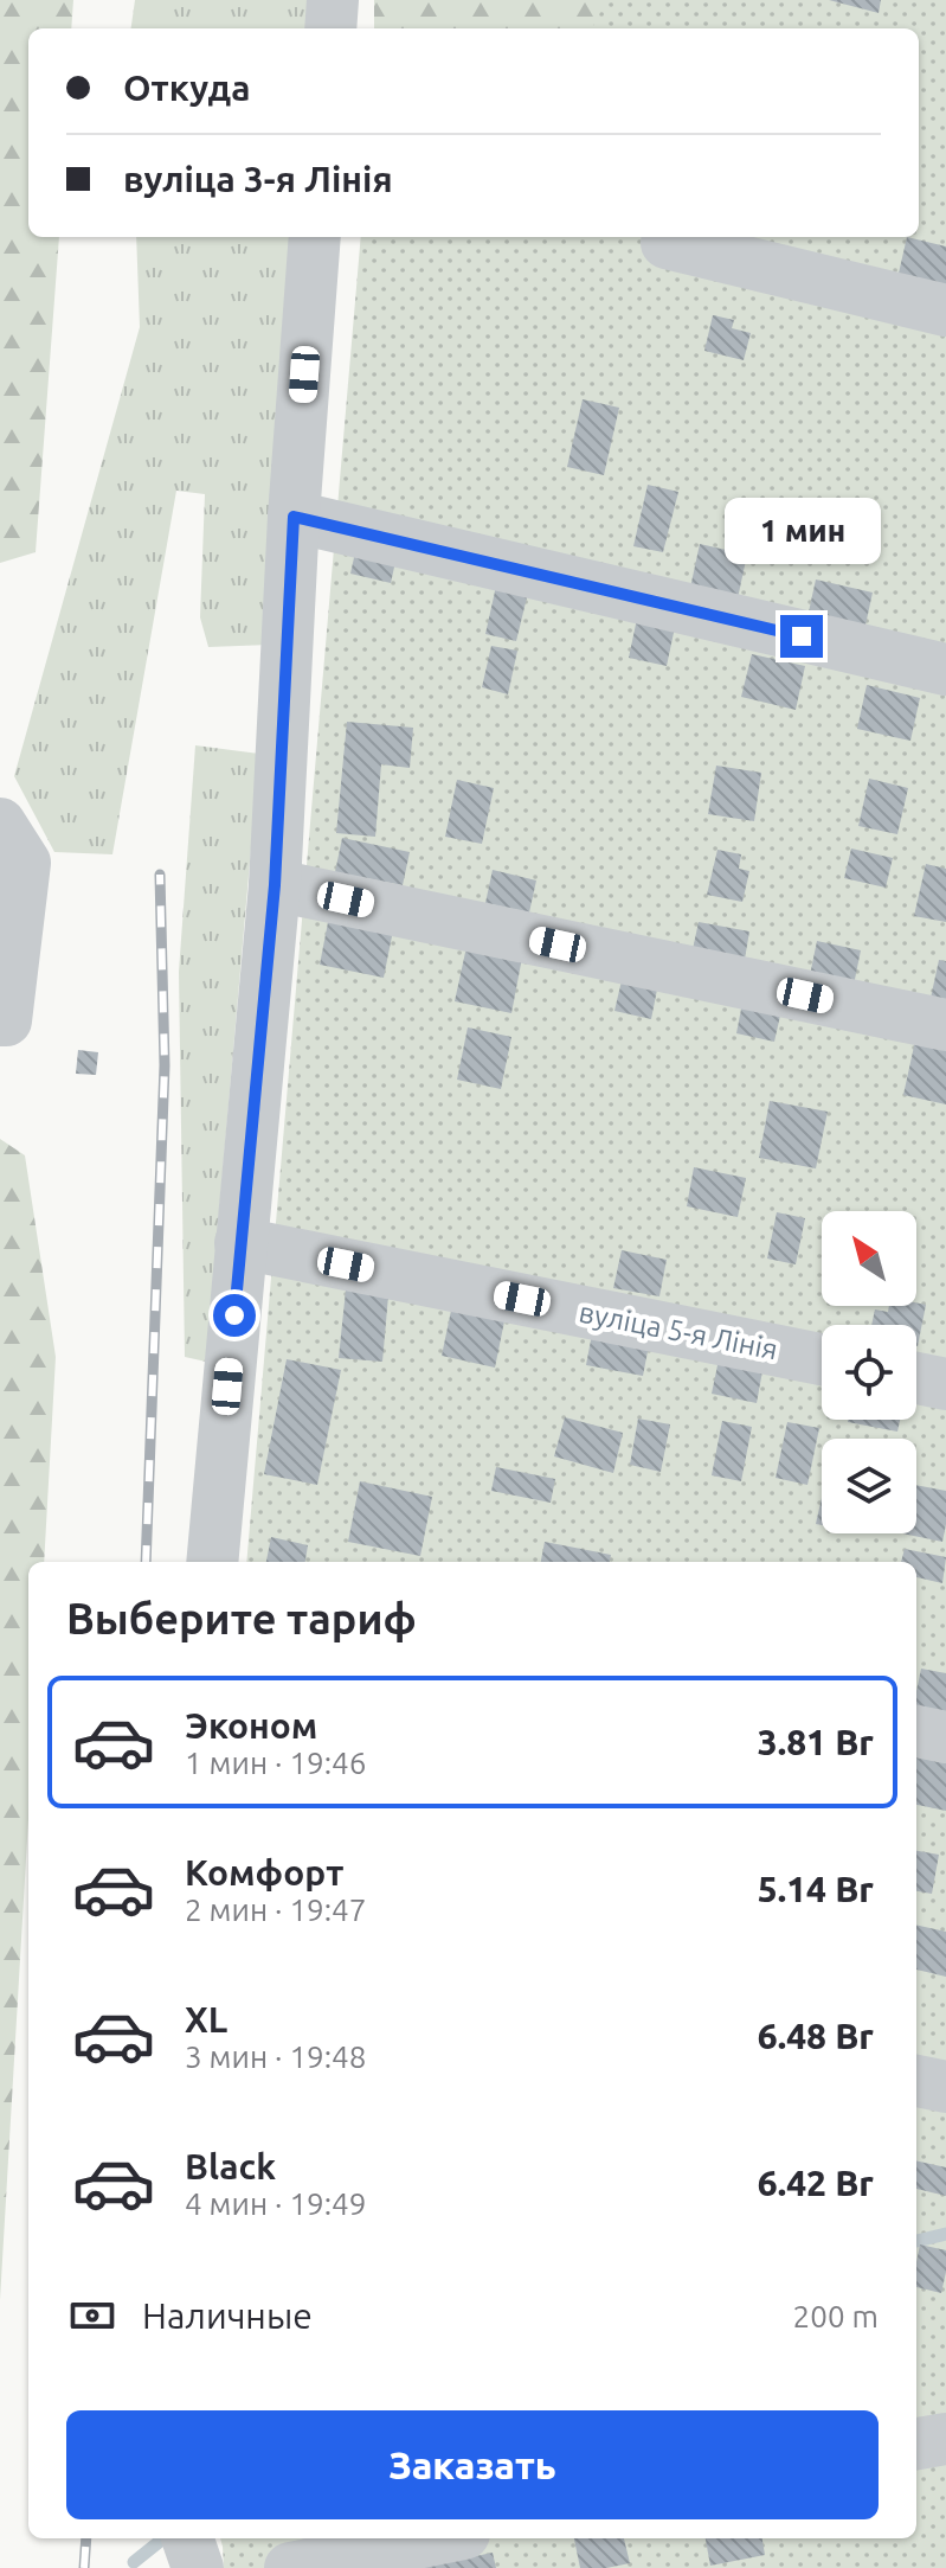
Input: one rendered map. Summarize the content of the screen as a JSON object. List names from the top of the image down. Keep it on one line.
{"streets":{"street":["вуліца 5-я Лінія"]},"north":"top left","page":{"banner":["Откуда","вуліца 3-я Лінія"],"bubble":"1 мин","heading":"Выберите тариф","list":[{"name":"Эконом","note":"1 мин · 19:46","value":"3.81 Br"},{"name":"Комфорт","note":"2 мин · 19:47","value":"5.14 Br"},{"name":"XL","note":"3 мин · 19:48","value":"6.48 Br"},{"name":"Black","note":"4 мин · 19:49","value":"6.42 Br"}],"pay":["Наличные","200 m"],"buttons":"Заказать"}}
